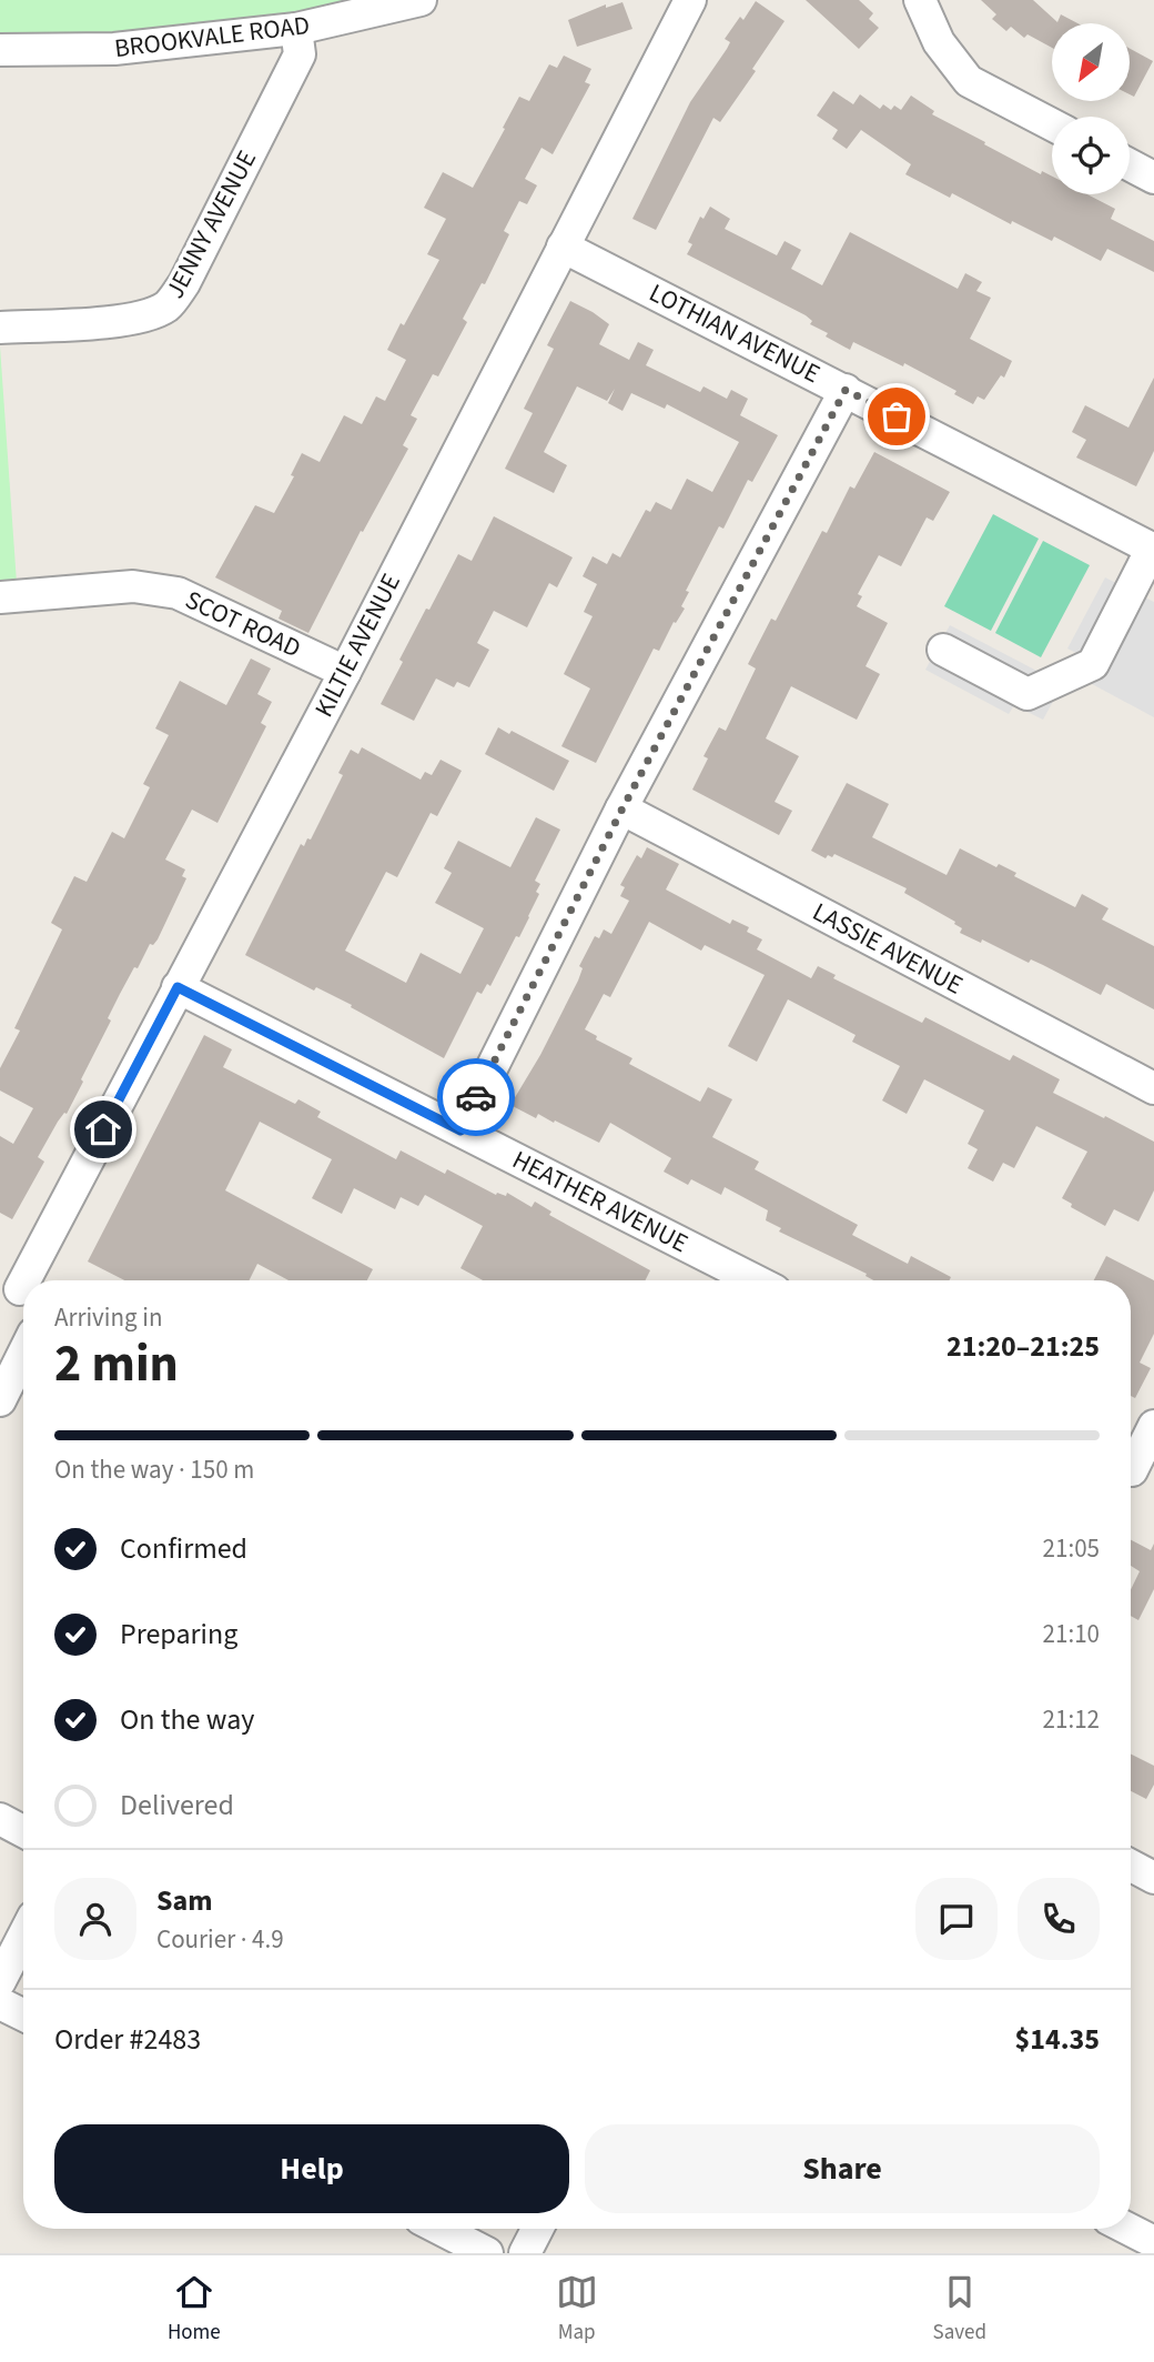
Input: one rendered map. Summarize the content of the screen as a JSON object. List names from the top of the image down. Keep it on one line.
{"streets":{"street":["BROOKVALE ROAD","JENNY AVENUE","LOTHIAN AVENUE","SCOT ROAD","KILTIE AVENUE","LASSIE AVENUE","HEATHER AVENUE"]},"crossings":[["BROOKVALE ROAD","JENNY AVENUE"],["LOTHIAN AVENUE","KILTIE AVENUE"],["SCOT ROAD","KILTIE AVENUE"],["KILTIE AVENUE","HEATHER AVENUE"]],"north":"bottom left","page":{"heading":["2 min","Arriving in","21:20–21:25"],"panel":["Sam","Courier · 4.9","Order #2483","$14.35"],"bar":"On the way · 150 m","list":[["Confirmed","21:05"],["Preparing","21:10"],["On the way","21:12"],"Delivered"],"buttons":["Help","Share"],"tabs":["Home","Map","Saved"]}}
